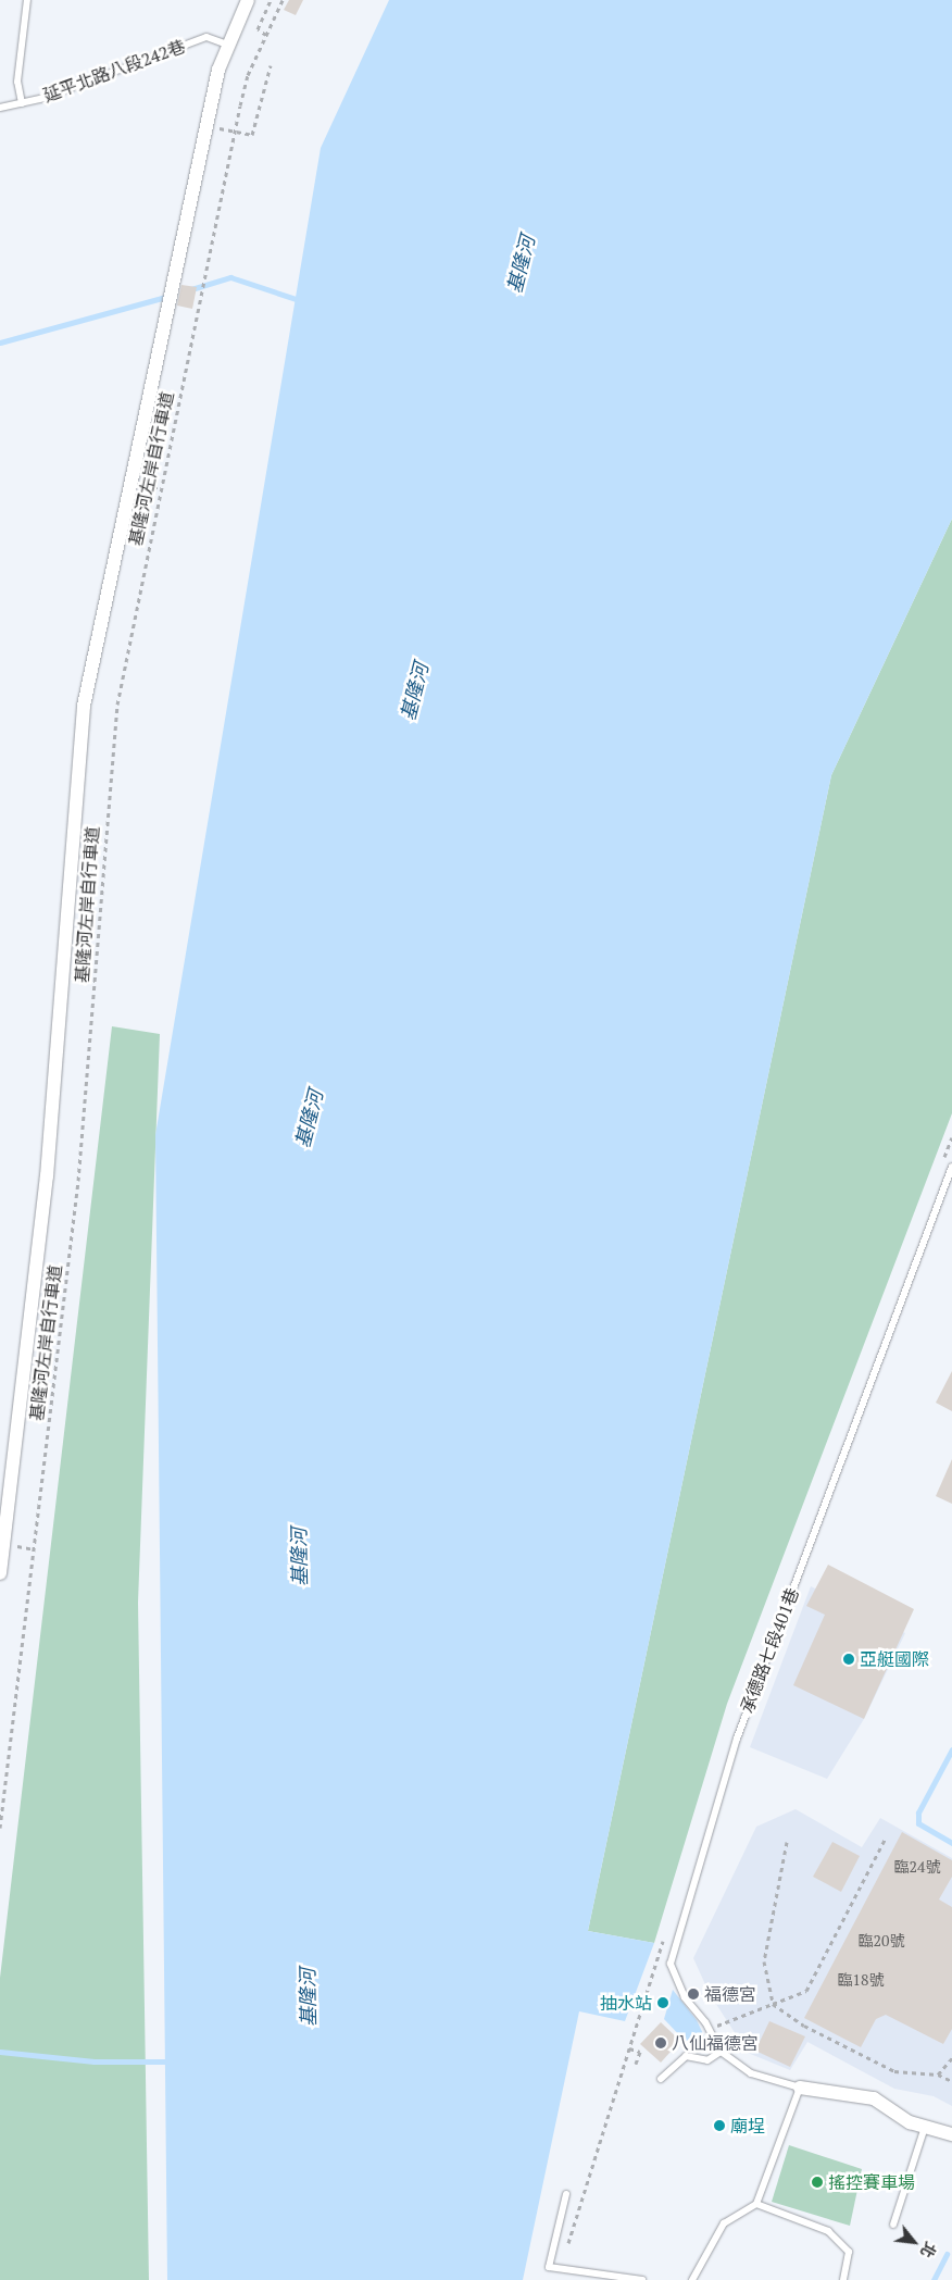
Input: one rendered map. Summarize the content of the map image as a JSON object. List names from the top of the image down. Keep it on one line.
{"streets":{"lane":["延平北路八段242巷","承德路七段401巷"],"path":["基隆河左岸自行車道"]},"water":["基隆河"],"places":["亞艇國際","福德宮","抽水站","八仙福德宮","廟埕","搖控賽車場"],"house_numbers":["臨24號","臨20號","臨18號"],"north":"bottom right"}
